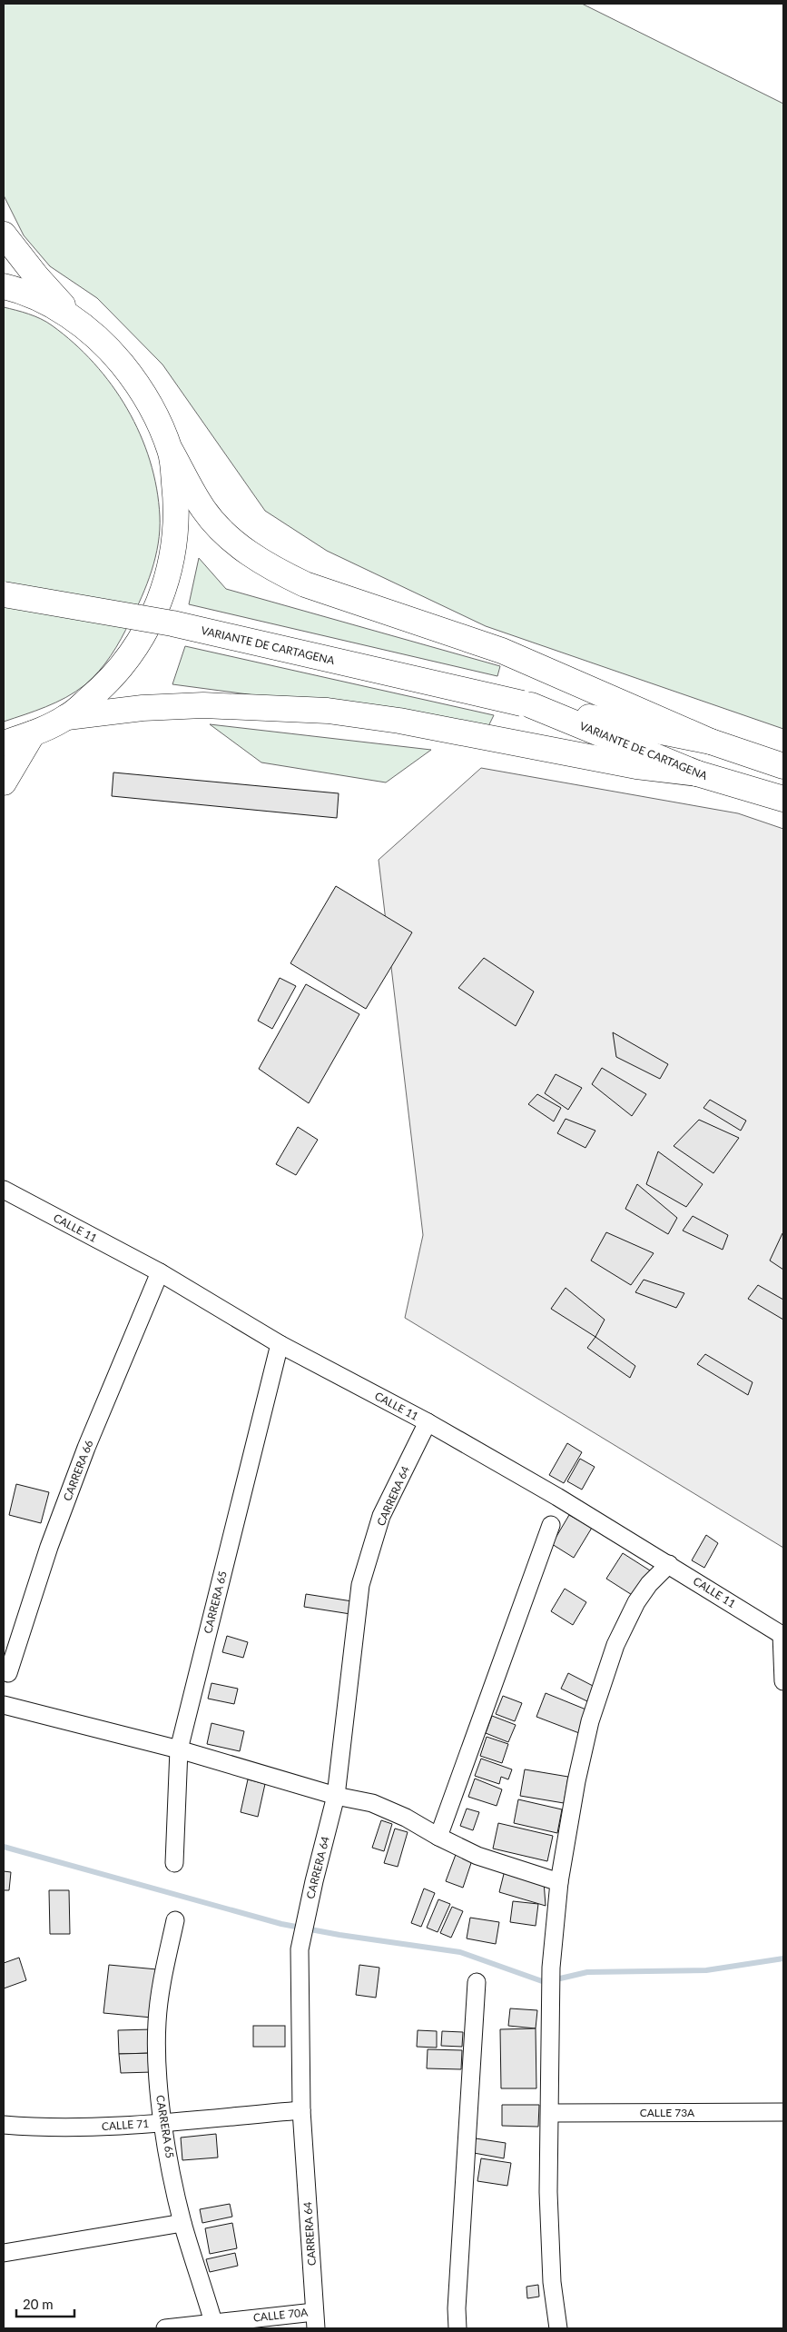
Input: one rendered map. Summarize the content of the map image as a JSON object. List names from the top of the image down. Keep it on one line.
{"streets":{"main road":["VARIANTE DE CARTAGENA"],"street":["CALLE 11","CARRERA 66","CARRERA 64","CARRERA 65","CALLE 73A","CALLE 71","CALLE 70A"]},"crossings":[["CALLE 11","CARRERA 66"],["CALLE 11","CARRERA 64"],["CALLE 11","CARRERA 65"],["CARRERA 64","CALLE 71"],["CARRERA 64","CALLE 70A"],["CARRERA 65","CALLE 71"],["CARRERA 65","CALLE 70A"]],"scale_bar":"20 m"}
